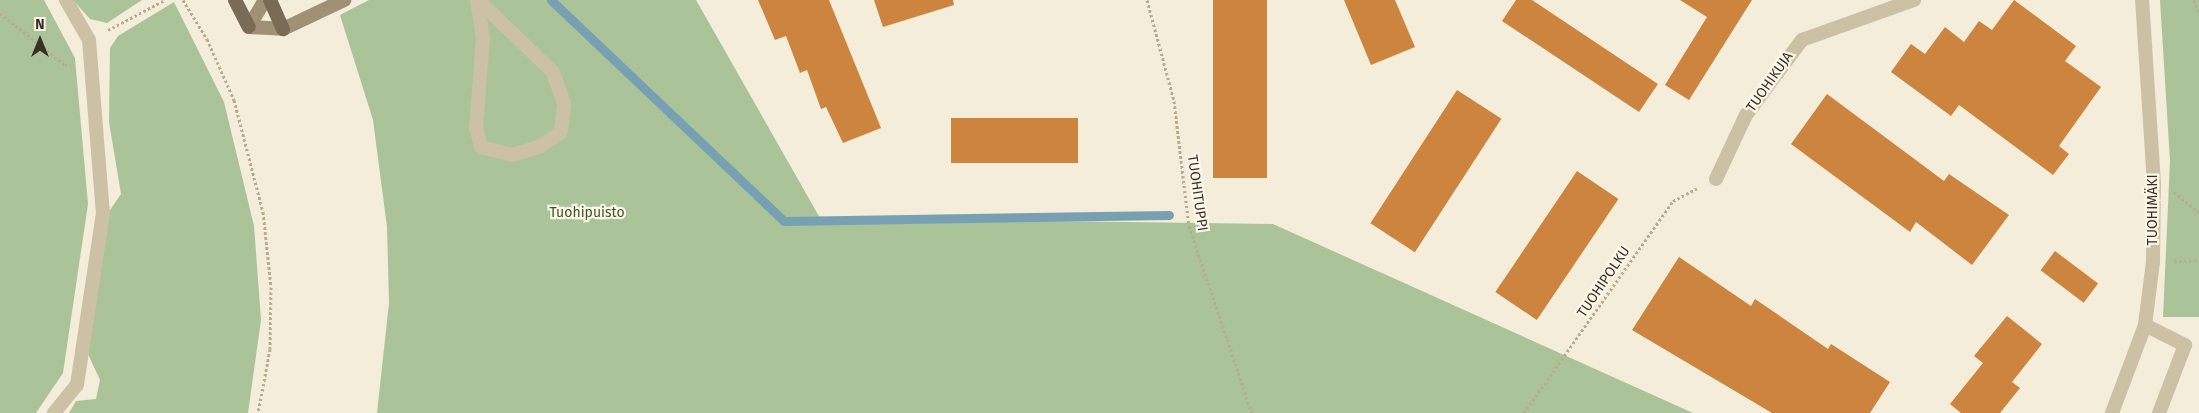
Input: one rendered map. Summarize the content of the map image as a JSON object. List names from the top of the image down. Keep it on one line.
{"streets":{"street":["TUOHIKUJA","TUOHIMÄKI"],"path":["TUOHITUPPI","TUOHIPOLKU"]},"crossings":[["TUOHIKUJA","TUOHIPOLKU"]],"parks":["Tuohipuisto"],"north":"top"}
